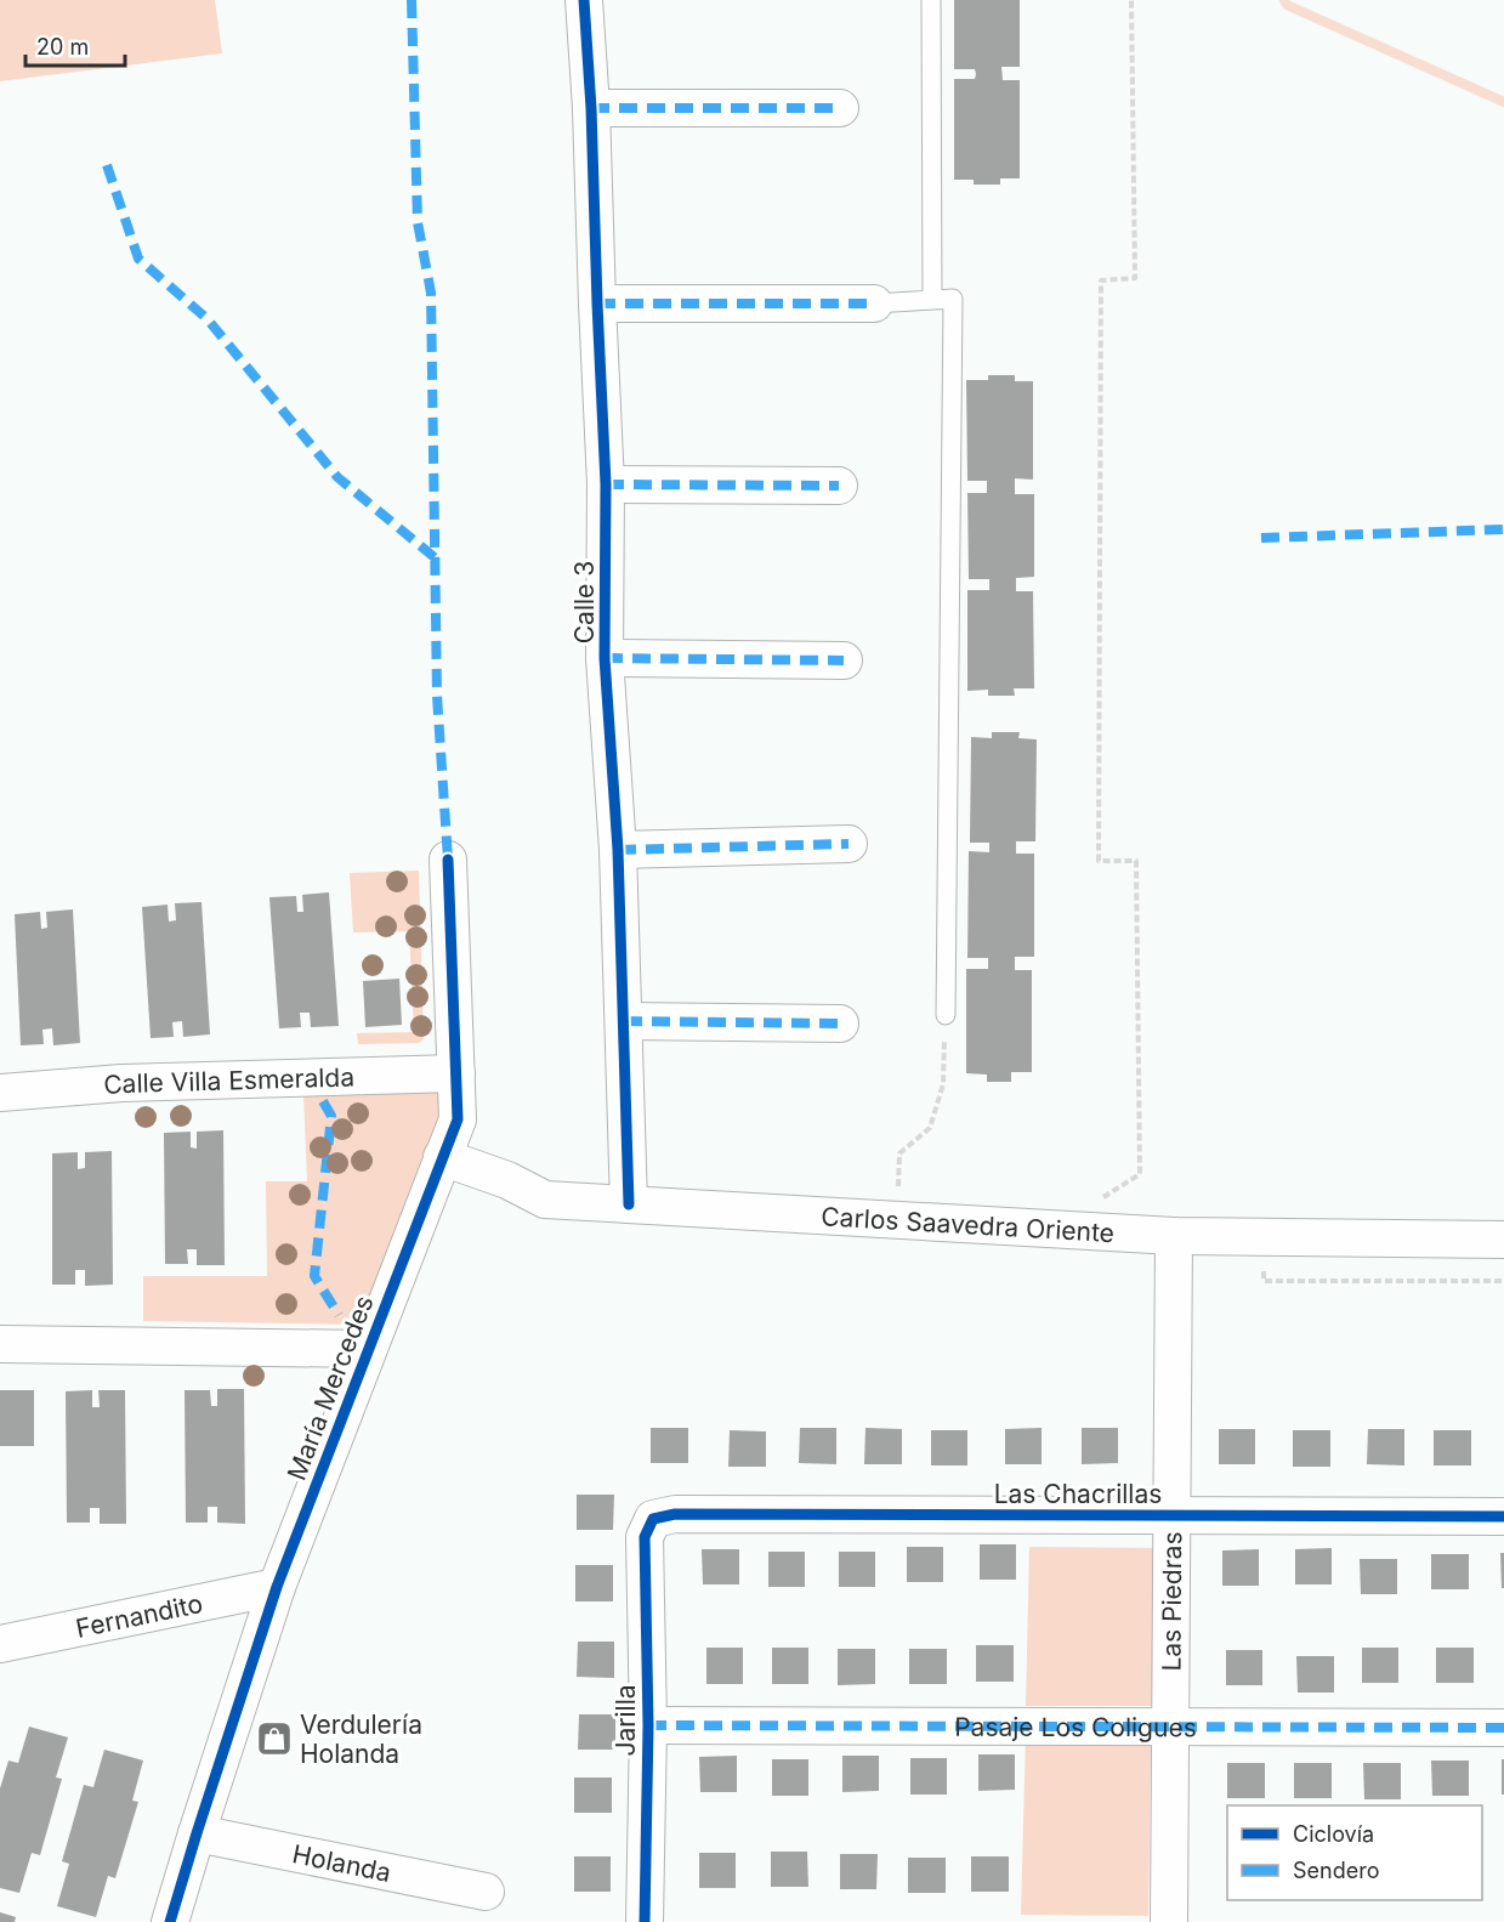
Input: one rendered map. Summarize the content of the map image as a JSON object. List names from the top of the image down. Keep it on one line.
{"streets":{"street":["Calle 3","Calle Villa Esmeralda","Carlos Saavedra Oriente","María Mercedes","Las Chacrillas","Las Piedras","Fernandito","Jarilla","Pasaje Los Coligues","Holanda"]},"crossings":[["Calle 3","Carlos Saavedra Oriente"],["Calle Villa Esmeralda","María Mercedes"],["Carlos Saavedra Oriente","María Mercedes"],["Carlos Saavedra Oriente","Las Piedras"],["María Mercedes","Fernandito"],["María Mercedes","Holanda"],["Las Chacrillas","Las Piedras"],["Las Chacrillas","Jarilla"],["Las Piedras","Pasaje Los Coligues"],["Jarilla","Pasaje Los Coligues"]],"places":{"shop":["Verdulería Holanda"]},"legend":["Ciclovía","Sendero"],"scale_bar":"20 m"}
